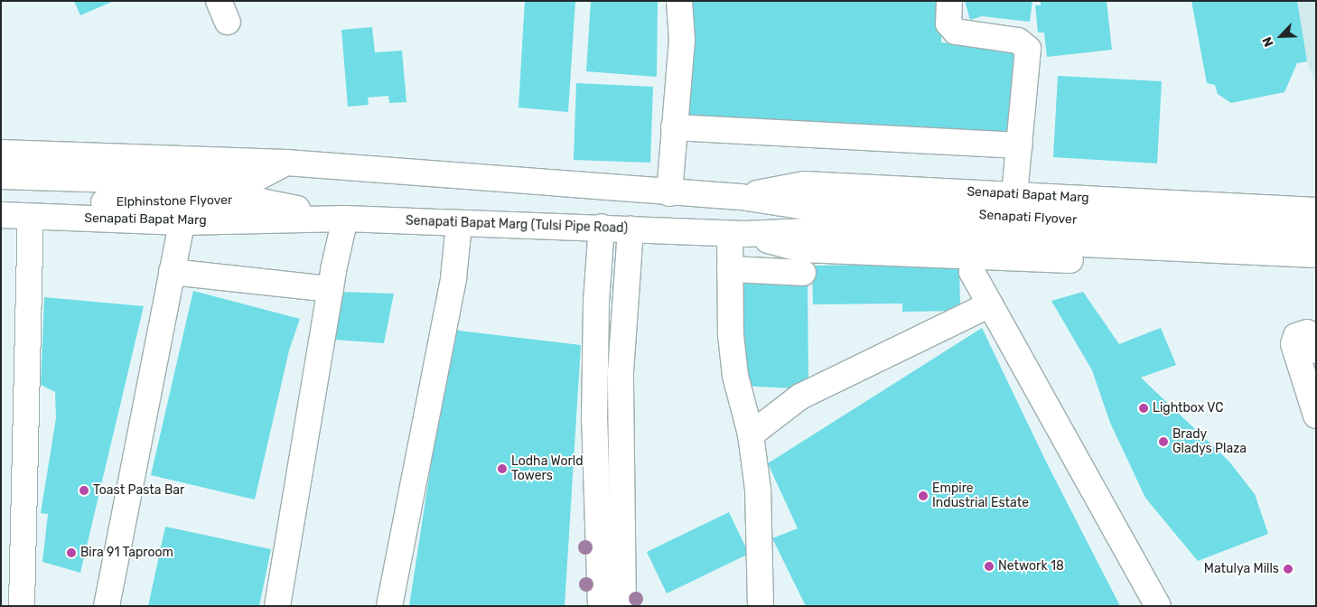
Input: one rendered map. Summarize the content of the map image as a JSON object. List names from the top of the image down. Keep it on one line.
{"streets":{"main road":["Senapati Bapat Marg","Elphinstone Flyover","Senapati Flyover","Senapati Bapat Marg (Tulsi Pipe Road)"]},"crossings":[["Senapati Bapat Marg","Senapati Flyover"],["Senapati Bapat Marg","Senapati Bapat Marg (Tulsi Pipe Road)"],["Elphinstone Flyover","Senapati Bapat Marg (Tulsi Pipe Road)"],["Senapati Flyover","Senapati Bapat Marg (Tulsi Pipe Road)"]],"places":["Lightbox VC","Brady Gladys Plaza","Lodha World Towers","Toast Pasta Bar","Empire Industrial Estate","Bira 91 Taproom","Network 18","Matulya Mills"],"north":"bottom left"}
